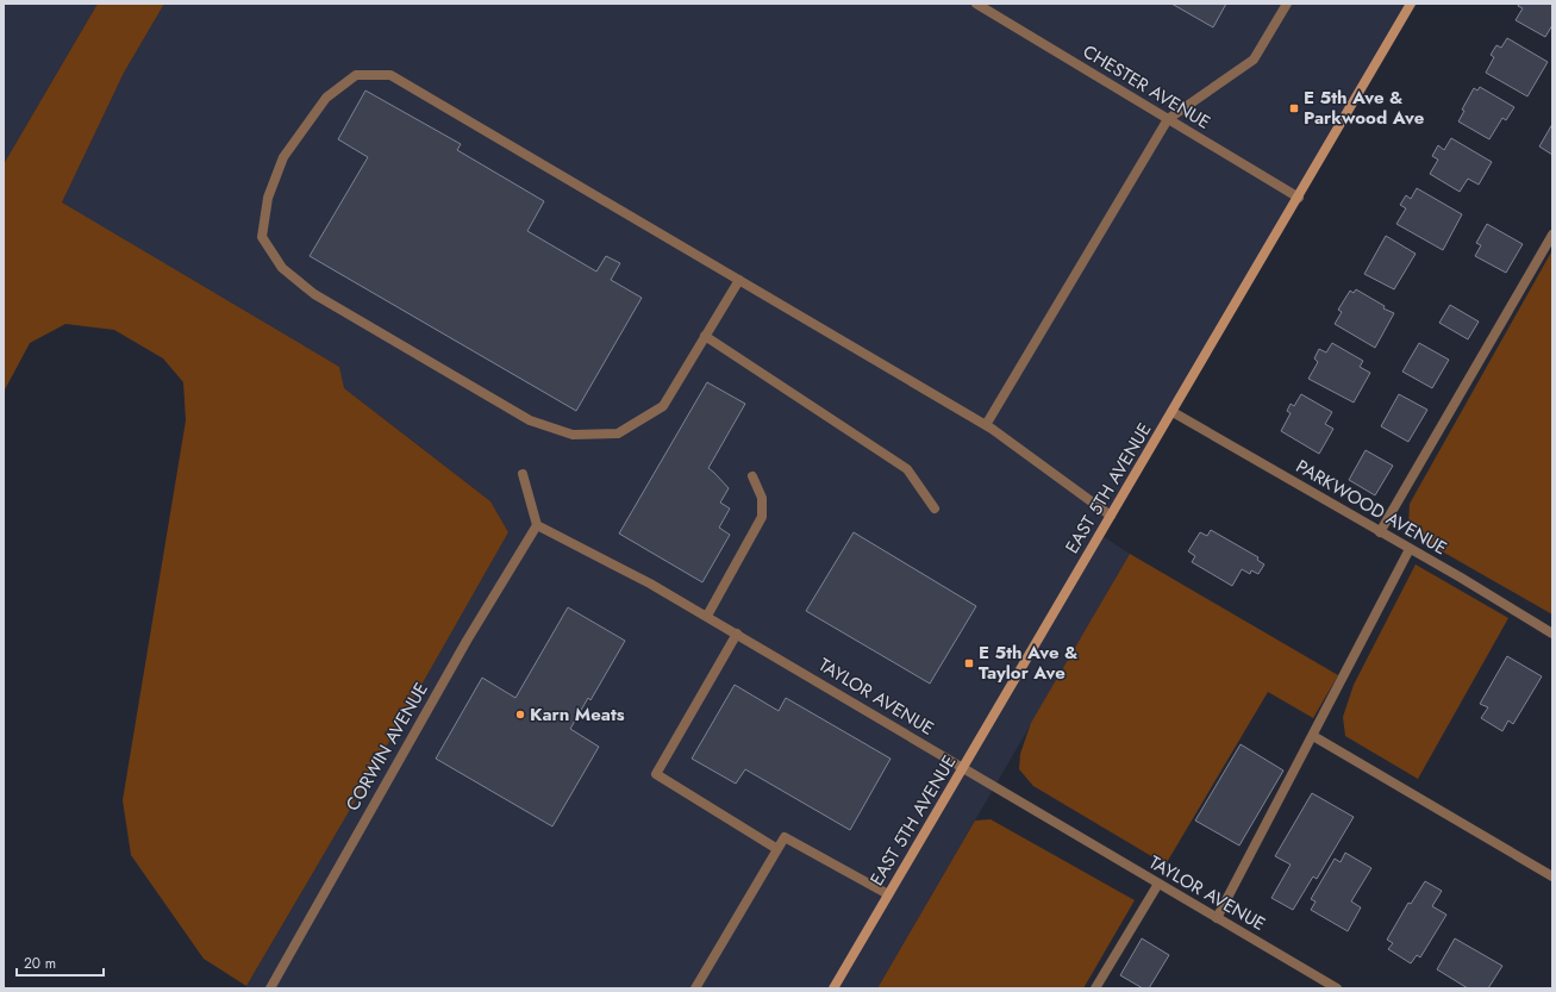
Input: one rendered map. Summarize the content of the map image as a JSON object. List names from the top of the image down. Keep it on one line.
{"streets":{"main road":["EAST 5TH AVENUE"],"street":["CHESTER AVENUE","PARKWOOD AVENUE","TAYLOR AVENUE","CORWIN AVENUE"]},"crossings":[["CHESTER AVENUE","EAST 5TH AVENUE"],["EAST 5TH AVENUE","PARKWOOD AVENUE"],["EAST 5TH AVENUE","TAYLOR AVENUE"],["TAYLOR AVENUE","CORWIN AVENUE"]],"places":{"transit":["E 5th Ave & Parkwood Ave","E 5th Ave & Taylor Ave"],"other":["Karn Meats"]},"scale_bar":"20 m"}
